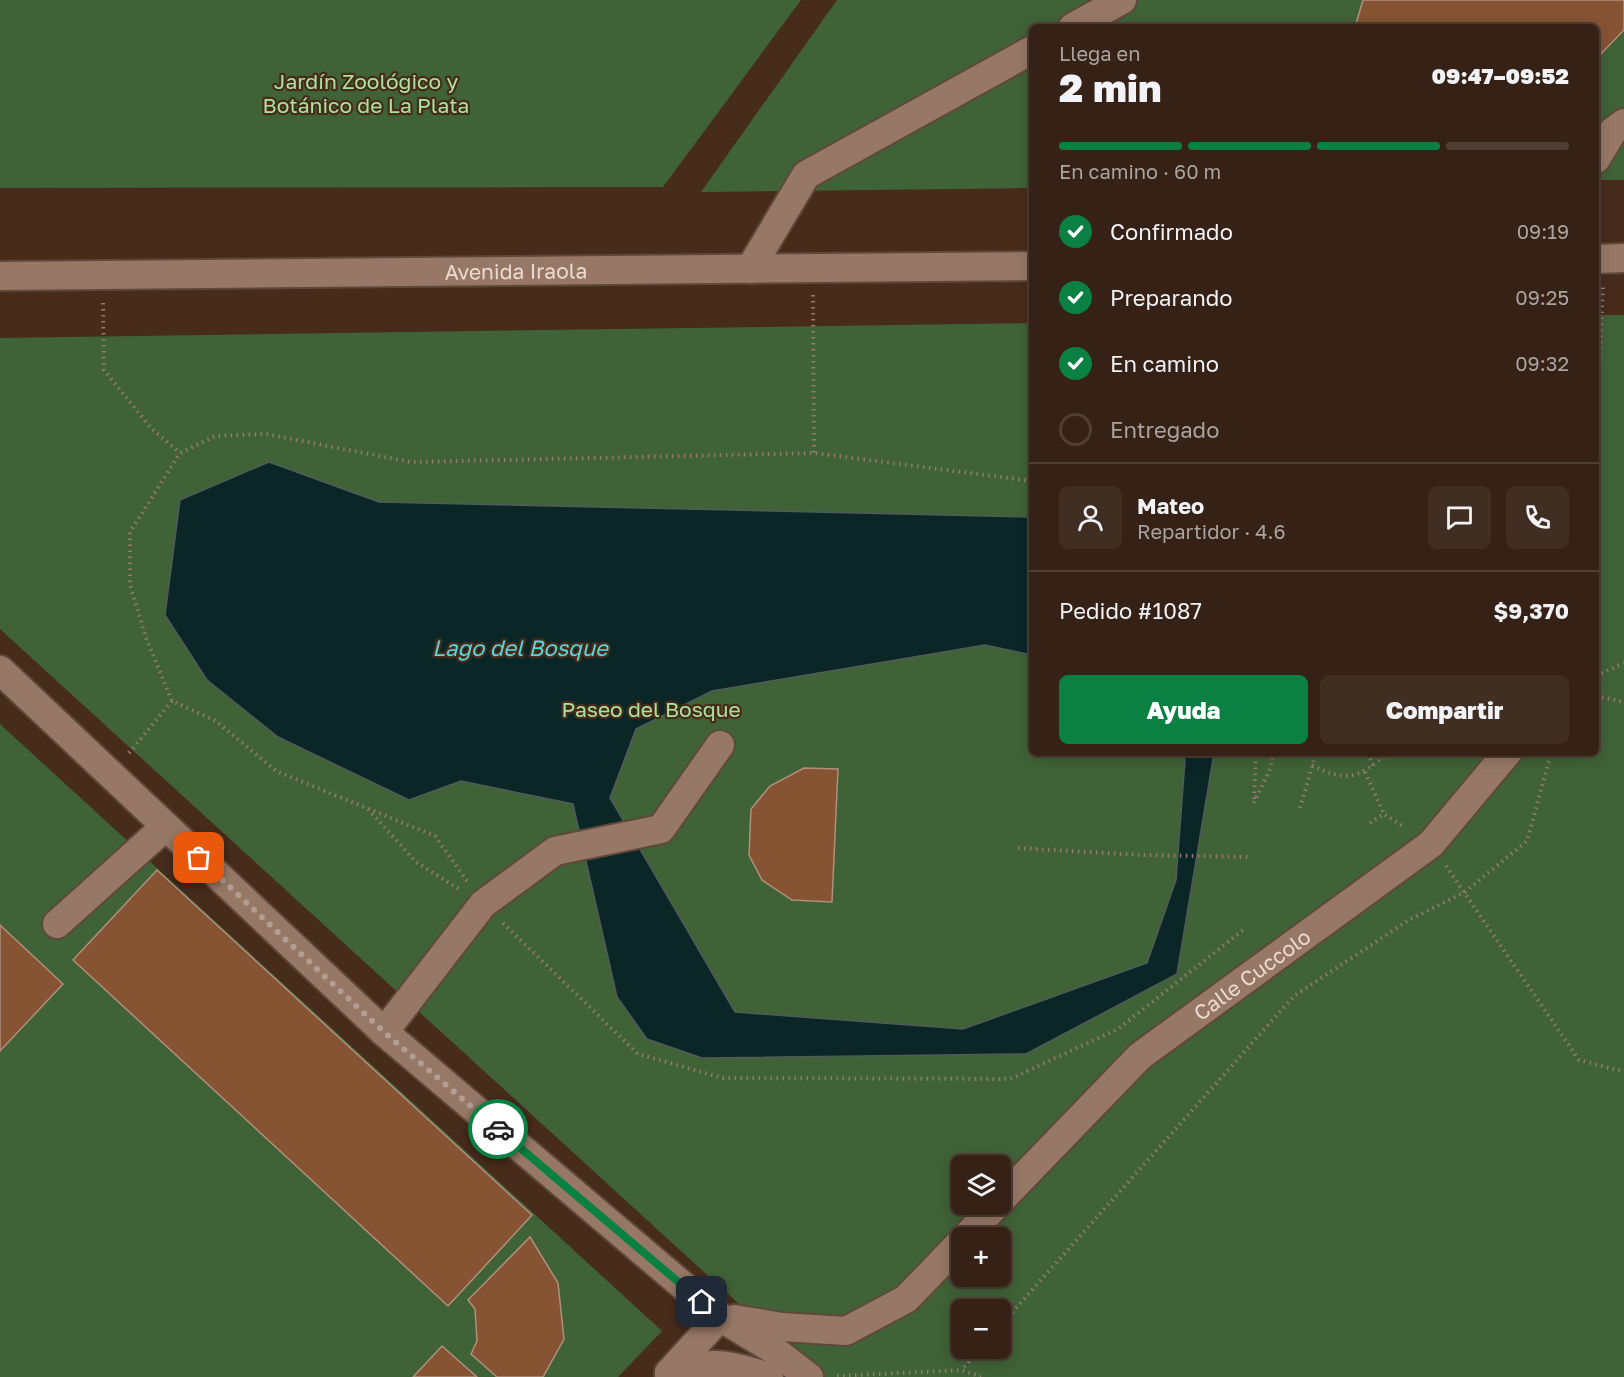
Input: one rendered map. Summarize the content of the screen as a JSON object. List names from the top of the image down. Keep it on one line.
{"streets":{"street":["Avenida Iraola","Calle Cuccolo"]},"water":["Lago del Bosque"],"parks":["Jardín Zoológico y Botánico de La Plata","Paseo del Bosque"],"page":{"heading":["2 min","Llega en","09:47–09:52"],"panel":["Mateo","Repartidor · 4.6","Pedido #1087","$9,370"],"bar":"En camino · 60 m","list":[["Confirmado","09:19"],["Preparando","09:25"],["En camino","09:32"],"Entregado"],"buttons":["Ayuda","Compartir"],"map_buttons":["+","−"]}}
